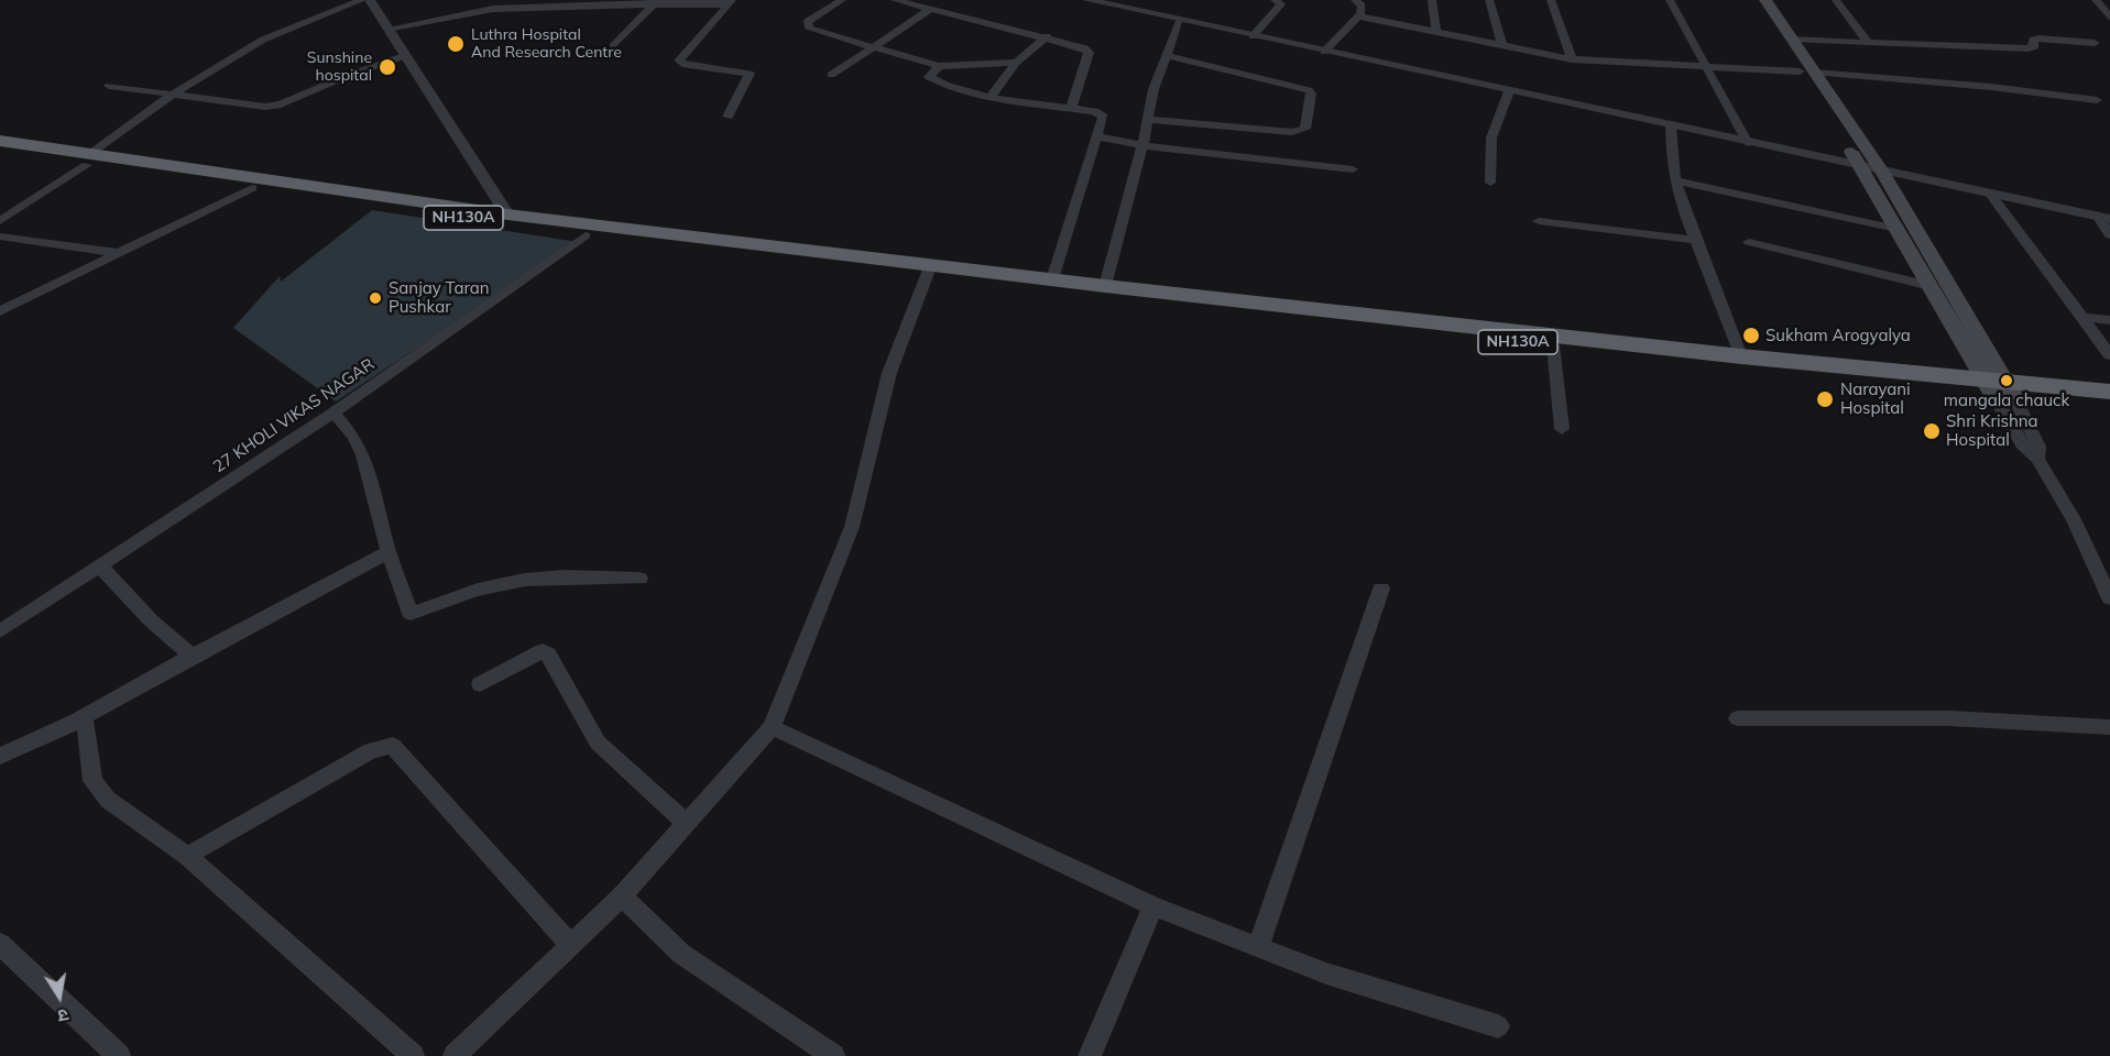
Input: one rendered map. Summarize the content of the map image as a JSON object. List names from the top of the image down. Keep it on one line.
{"streets":{"highway":["NH130A"],"street":["27 KHOLI VIKAS NAGAR"]},"crossings":[["NH130A","27 KHOLI VIKAS NAGAR"]],"places":["Luthra Hospital And Research Centre","Sunshine hospital","Sanjay Taran Pushkar","Sukham Arogyalya","mangala chauck","Narayani Hospital","Shri Krishna Hospital"],"north":"bottom"}
